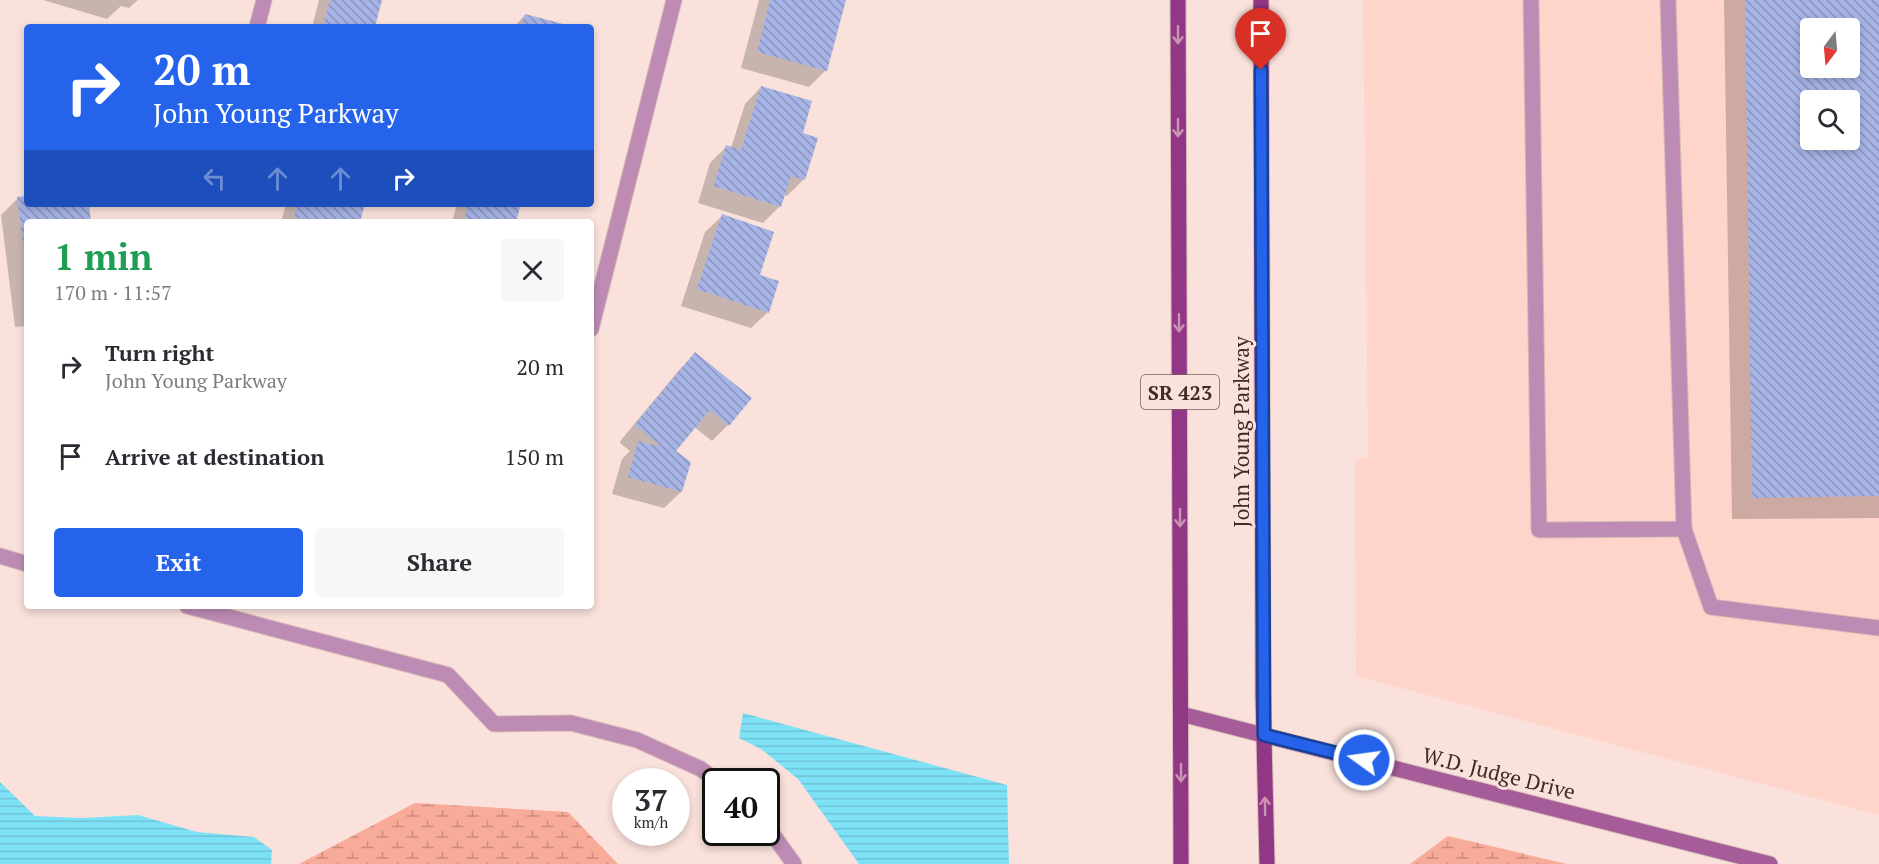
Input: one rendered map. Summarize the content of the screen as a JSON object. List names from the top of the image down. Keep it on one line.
{"streets":{"main road":["SR 423","John Young Parkway"],"street":["W.D. Judge Drive"]},"crossings":[["SR 423","W.D. Judge Drive"],["John Young Parkway","W.D. Judge Drive"]],"north":"bottom","page":{"turn":["20 m","John Young Parkway"],"heading":["1 min","170 m · 11:57"],"list":[{"name":"Turn right","note":"John Young Parkway","value":"20 m"},{"name":"Arrive at destination","value":"150 m"}],"buttons":["Exit","Share"],"speed":"37 km/h","limit":"40"}}
